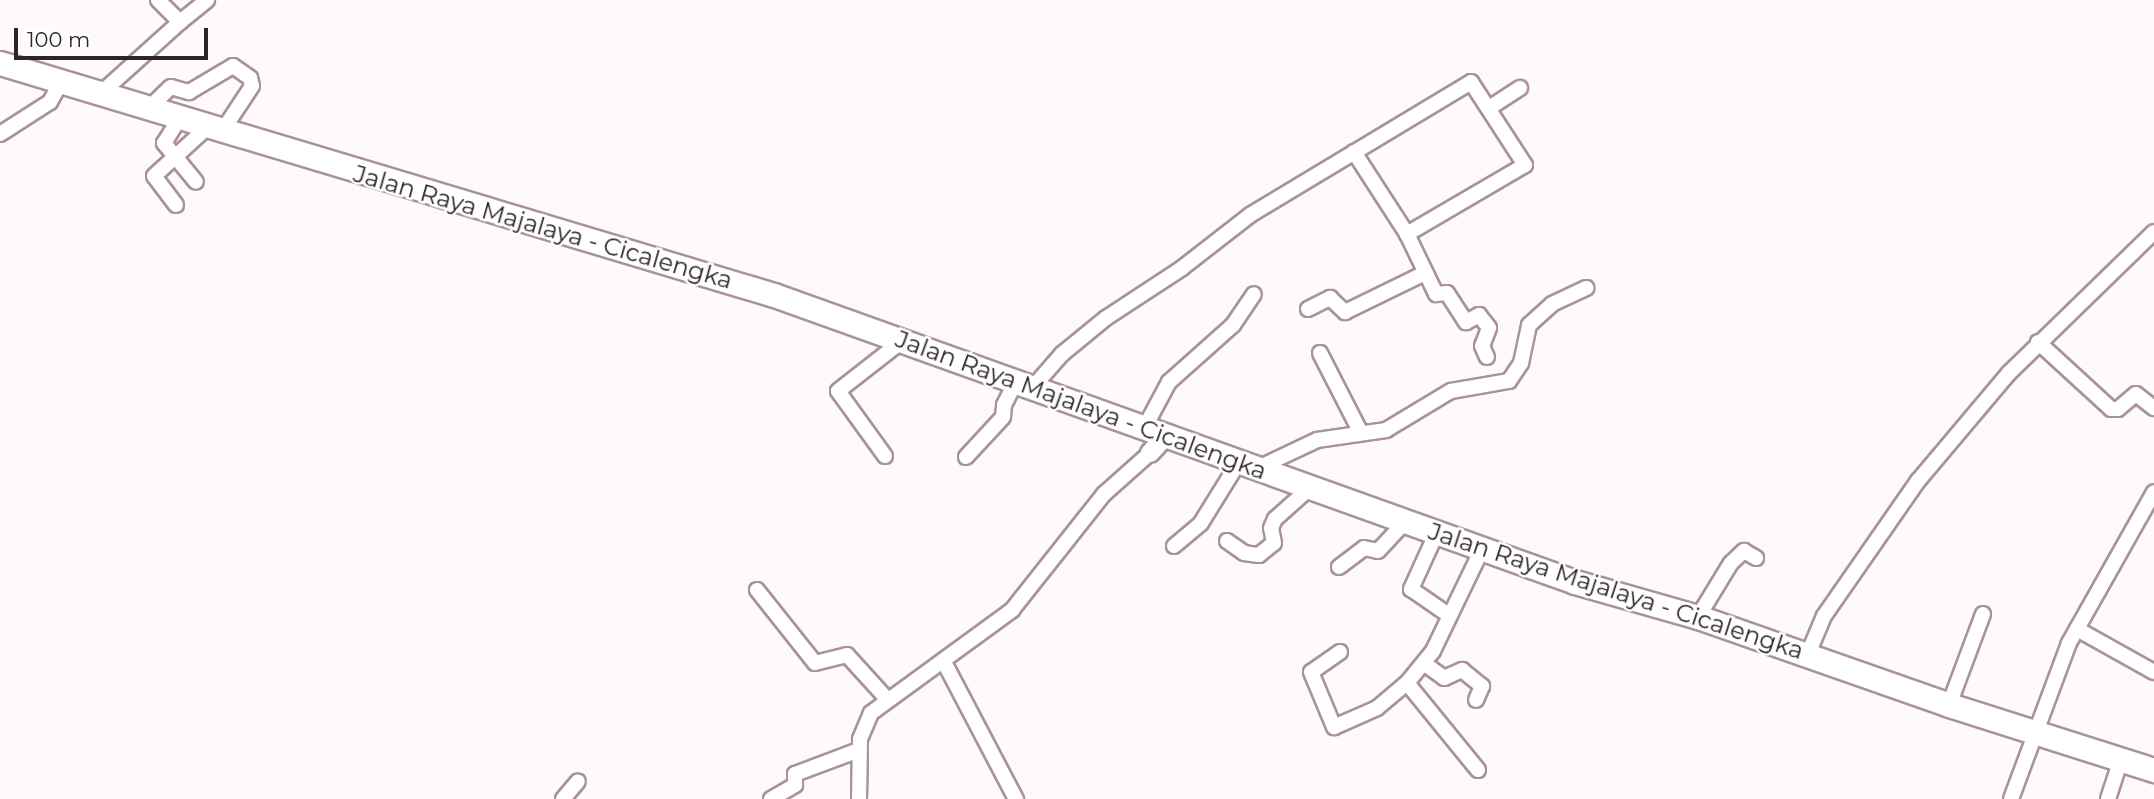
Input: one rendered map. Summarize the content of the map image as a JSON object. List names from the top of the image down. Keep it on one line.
{"streets":{"main road":["Jalan Raya Majalaya - Cicalengka"]},"scale_bar":"100 m"}
